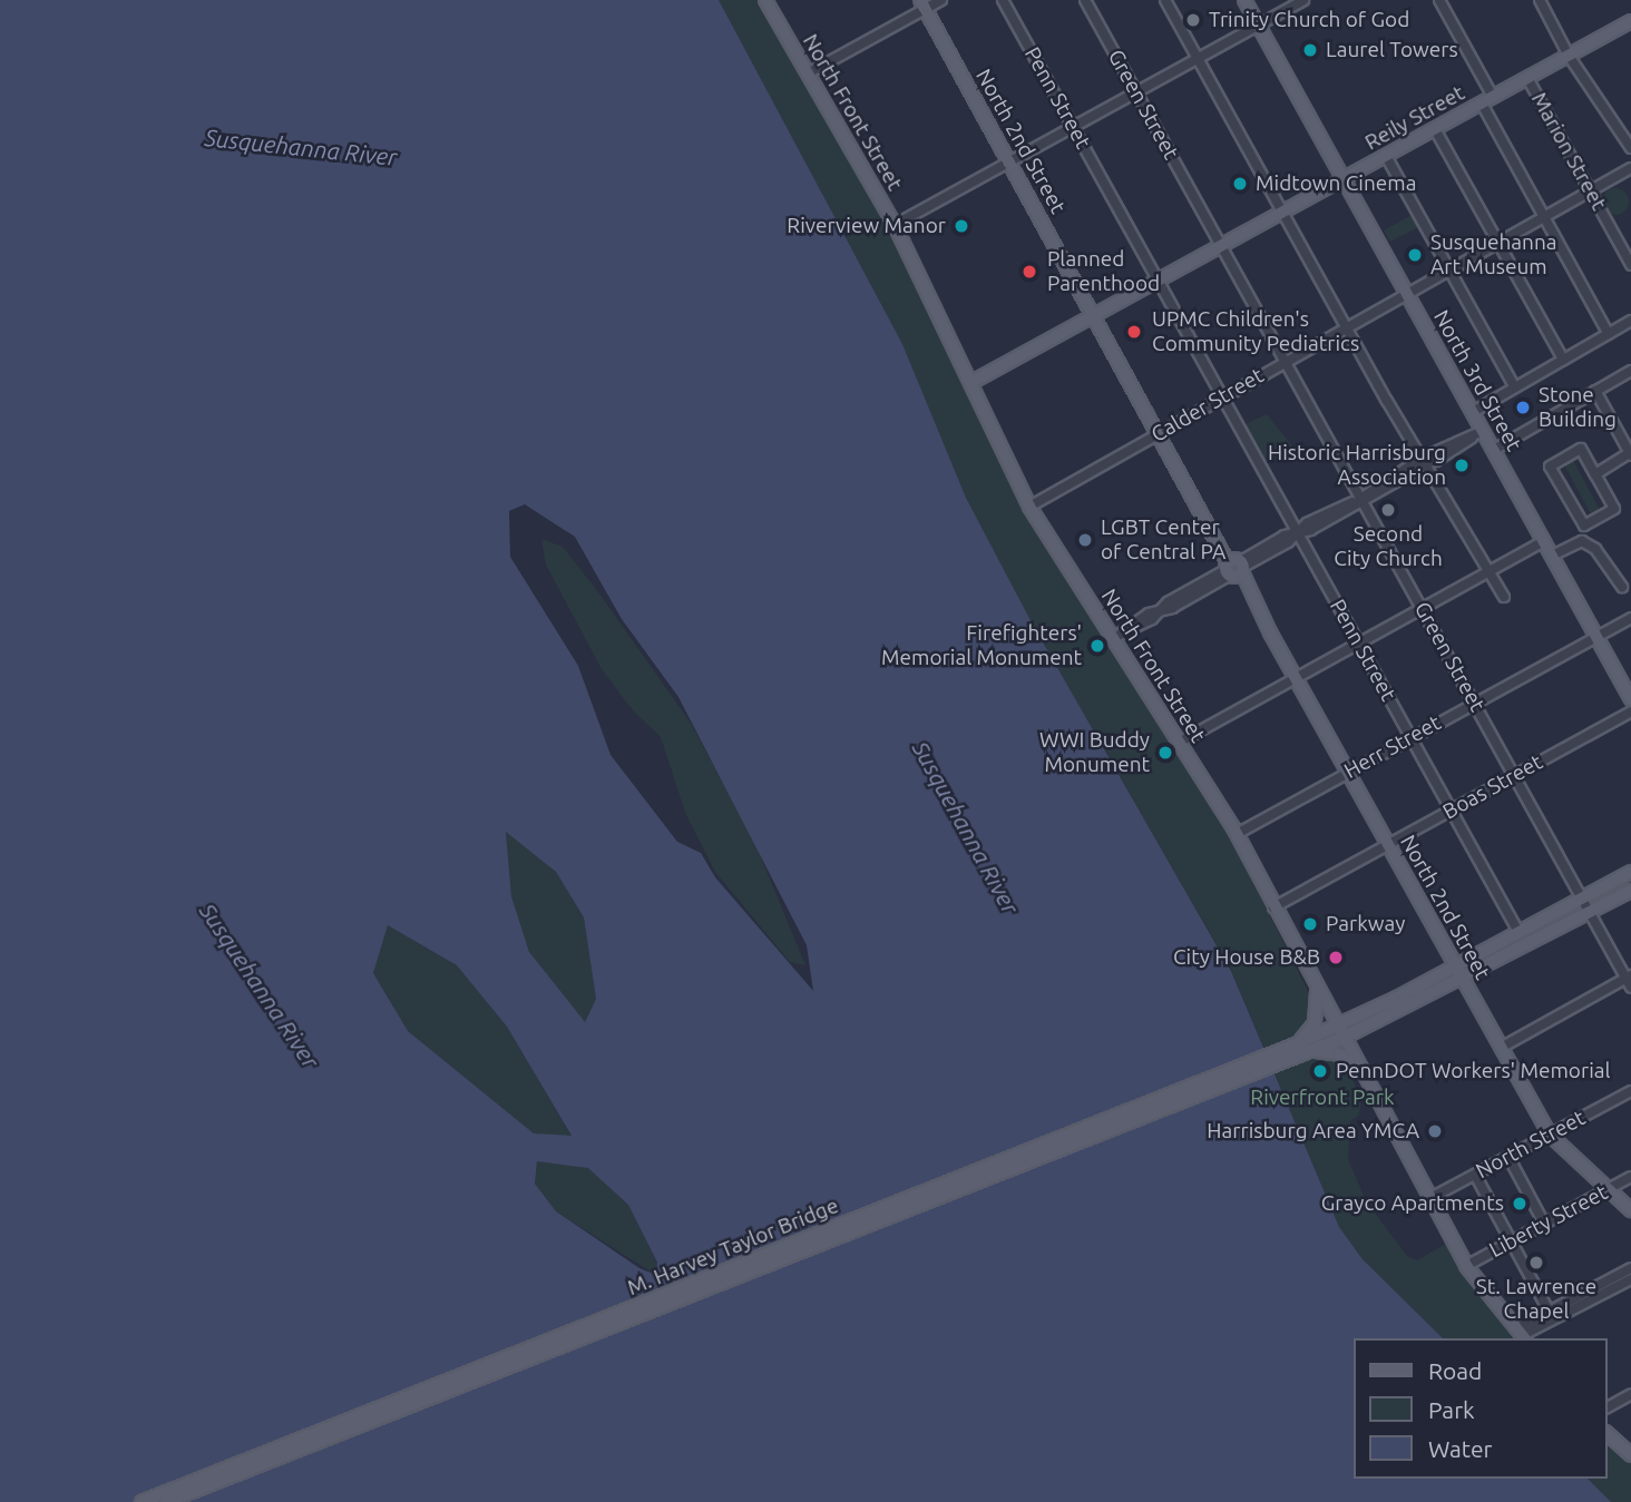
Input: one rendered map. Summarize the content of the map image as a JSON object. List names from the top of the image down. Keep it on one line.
{"streets":{"main road":["North Front Street","Reily Street","North 2nd Street","North 3rd Street","M. Harvey Taylor Bridge"],"street":["Penn Street","Green Street","Marion Street","Calder Street","Herr Street","Boas Street","North Street","Liberty Street"]},"crossings":[["Penn Street","Reily Street"],["Penn Street","Calder Street"],["Penn Street","Herr Street"],["Penn Street","Boas Street"],["Penn Street","M. Harvey Taylor Bridge"],["Green Street","Reily Street"],["Green Street","Calder Street"],["Green Street","Herr Street"],["Green Street","Boas Street"],["Green Street","M. Harvey Taylor Bridge"],["North Front Street","Reily Street"],["North Front Street","Calder Street"],["North Front Street","Herr Street"],["North Front Street","Boas Street"],["North Front Street","North Street"],["North Front Street","Liberty Street"],["North Front Street","M. Harvey Taylor Bridge"],["Reily Street","North 2nd Street"],["Reily Street","Marion Street"],["Reily Street","North 3rd Street"],["North 2nd Street","Calder Street"],["North 2nd Street","Herr Street"],["North 2nd Street","Boas Street"],["North 2nd Street","North Street"],["North 2nd Street","Liberty Street"],["North 2nd Street","M. Harvey Taylor Bridge"],["Marion Street","Calder Street"],["North 3rd Street","Calder Street"],["North 3rd Street","Herr Street"]],"water":["Susquehanna River"],"parks":["Riverfront Park"],"places":["Trinity Church of God","Laurel Towers","Midtown Cinema","Riverview Manor","Susquehanna Art Museum","Planned Parenthood","UPMC Children's Community Pediatrics","Stone Building","Historic Harrisburg Association","Second City Church","LGBT Center of Central PA","Firefighters' Memorial Monument","WWI Buddy Monument","Parkway","City House B&B","PennDOT Workers' Memorial","Harrisburg Area YMCA","Grayco Apartments","St. Lawrence Chapel"],"legend":["Road","Park","Water"]}
